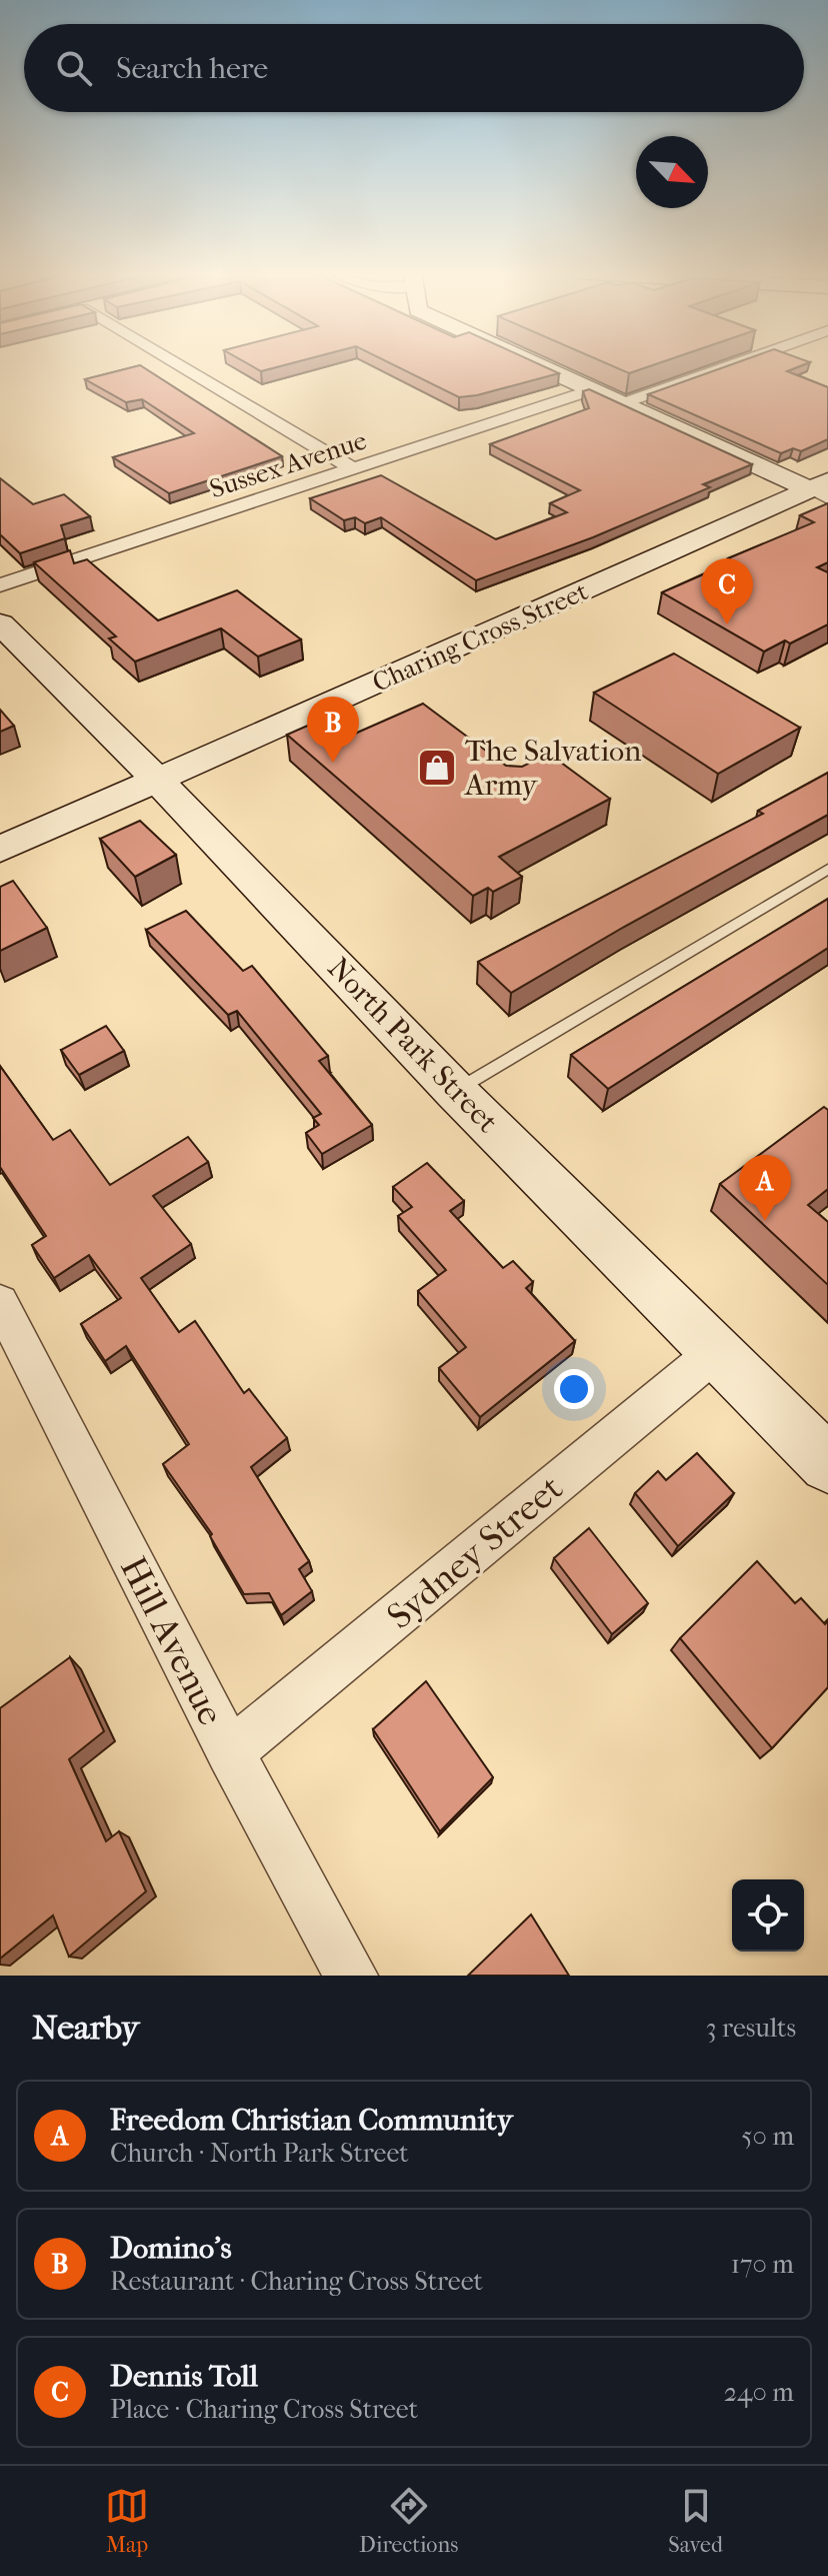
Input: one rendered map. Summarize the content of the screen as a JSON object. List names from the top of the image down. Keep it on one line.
{"streets":{"main road":["Charing Cross Street","North Park Street"],"street":["Sussex Avenue","Sydney Street","Hill Avenue"]},"crossings":[["Charing Cross Street","North Park Street"],["North Park Street","Sydney Street"],["Sydney Street","Hill Avenue"]],"places":{"shop":["The Salvation Army"]},"north":"bottom right","page":{"search":"Search here","pins":["C","B","A"],"heading":["Nearby","3 results"],"list":[{"mark":"A","name":"Freedom Christian Community","note":"Church · North Park Street","value":"50 m"},{"mark":"B","name":"Domino's","note":"Restaurant · Charing Cross Street","value":"170 m"},{"mark":"C","name":"Dennis Toll","note":"Place · Charing Cross Street","value":"240 m"}],"nav":["Map","Directions","Saved"]}}
